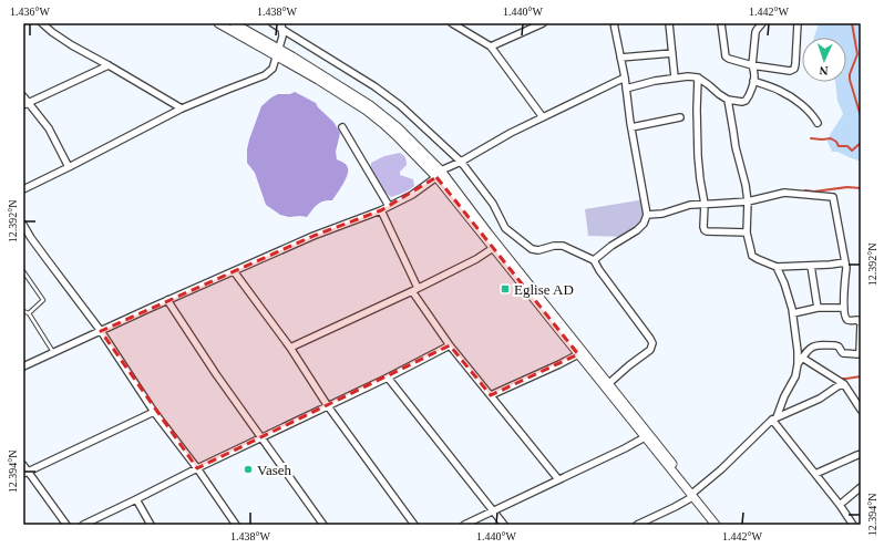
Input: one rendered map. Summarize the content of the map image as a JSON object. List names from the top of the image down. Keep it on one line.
{"places":{"transit":["Eglise AD"],"other":["Vaseh"]},"north":"bottom","coordinates":["1.436°W","1.438°W","1.440°W","1.442°W","12.392°N","12.394°N"]}
